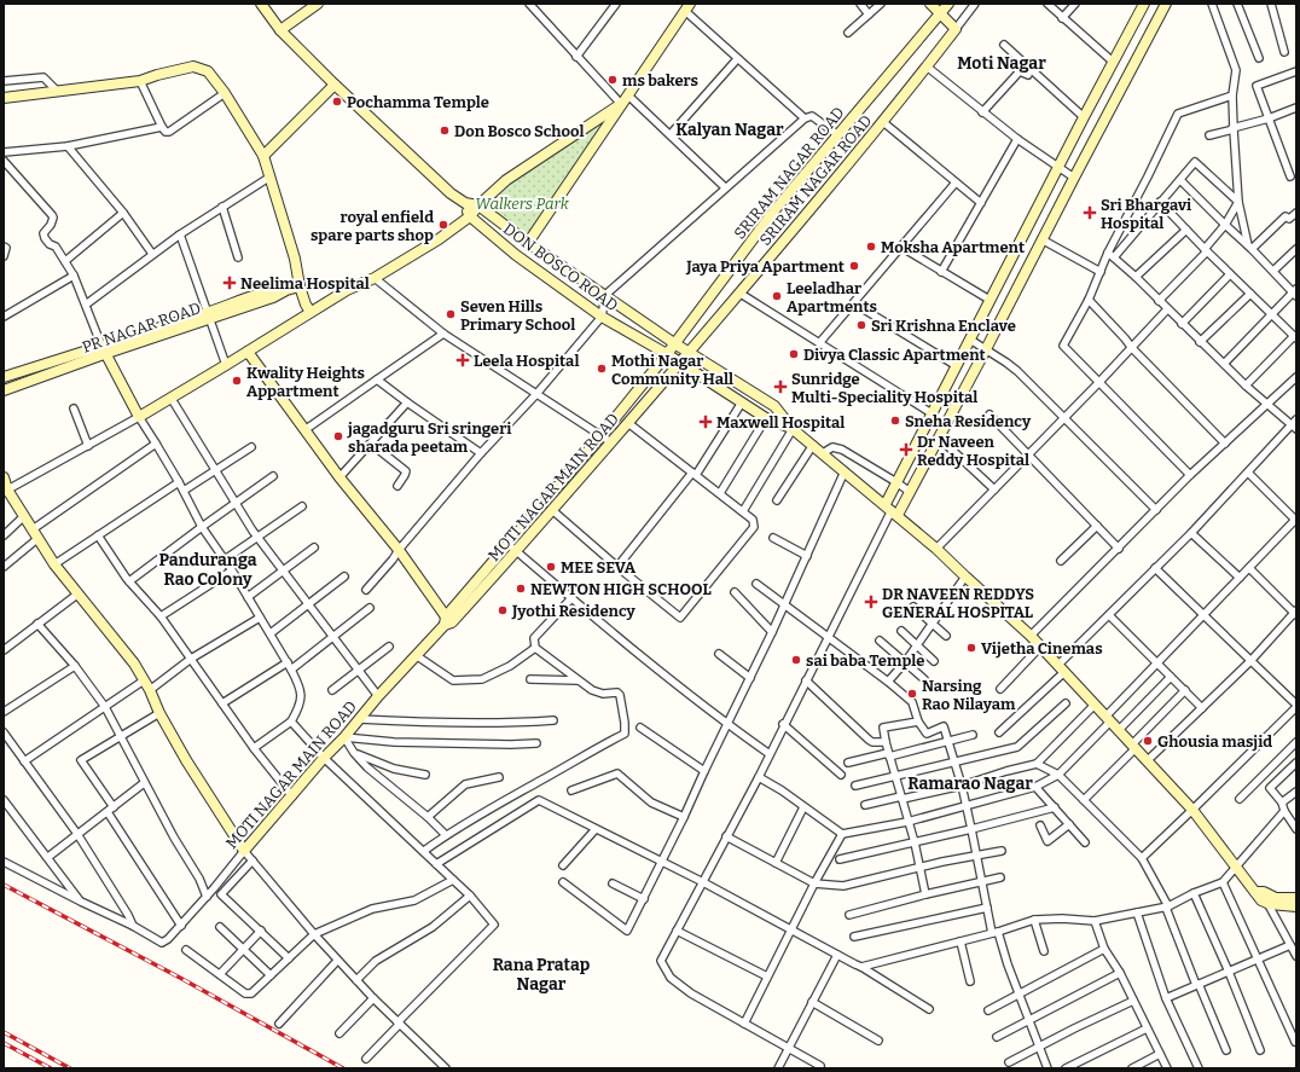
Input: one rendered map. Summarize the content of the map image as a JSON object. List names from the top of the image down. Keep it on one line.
{"streets":{"street":["SRIRAM NAGAR ROAD","DON BOSCO ROAD","PR NAGAR ROAD","MOTI NAGAR MAIN ROAD"]},"crossings":[["SRIRAM NAGAR ROAD","DON BOSCO ROAD"],["SRIRAM NAGAR ROAD","MOTI NAGAR MAIN ROAD"],["DON BOSCO ROAD","MOTI NAGAR MAIN ROAD"]],"districts":["Moti Nagar","Kalyan Nagar","Panduranga Rao Colony","Ramarao Nagar","Rana Pratap Nagar"],"parks":["Walkers Park"],"places":{"other":["ms bakers","Pochamma Temple","Don Bosco School","royal enfield spare parts shop","Moksha Apartment","Jaya Priya Apartment","Leeladhar Apartments","Seven Hills Primary School","Sri Krishna Enclave","Divya Classic Apartment","Mothi Nagar Community Hall","Kwality Heights Appartment","Sneha Residency","jagadguru Sri sringeri sharada peetam","MEE SEVA","NEWTON HIGH SCHOOL","Jyothi Residency","Vijetha Cinemas","sai baba Temple","Narsing Rao Nilayam","Ghousia masjid"],"health":["Sri Bhargavi Hospital","Neelima Hospital","Leela Hospital","Sunridge Multi-Speciality Hospital","Maxwell Hospital","Dr Naveen Reddy Hospital","DR NAVEEN REDDYS GENERAL HOSPITAL"]}}
